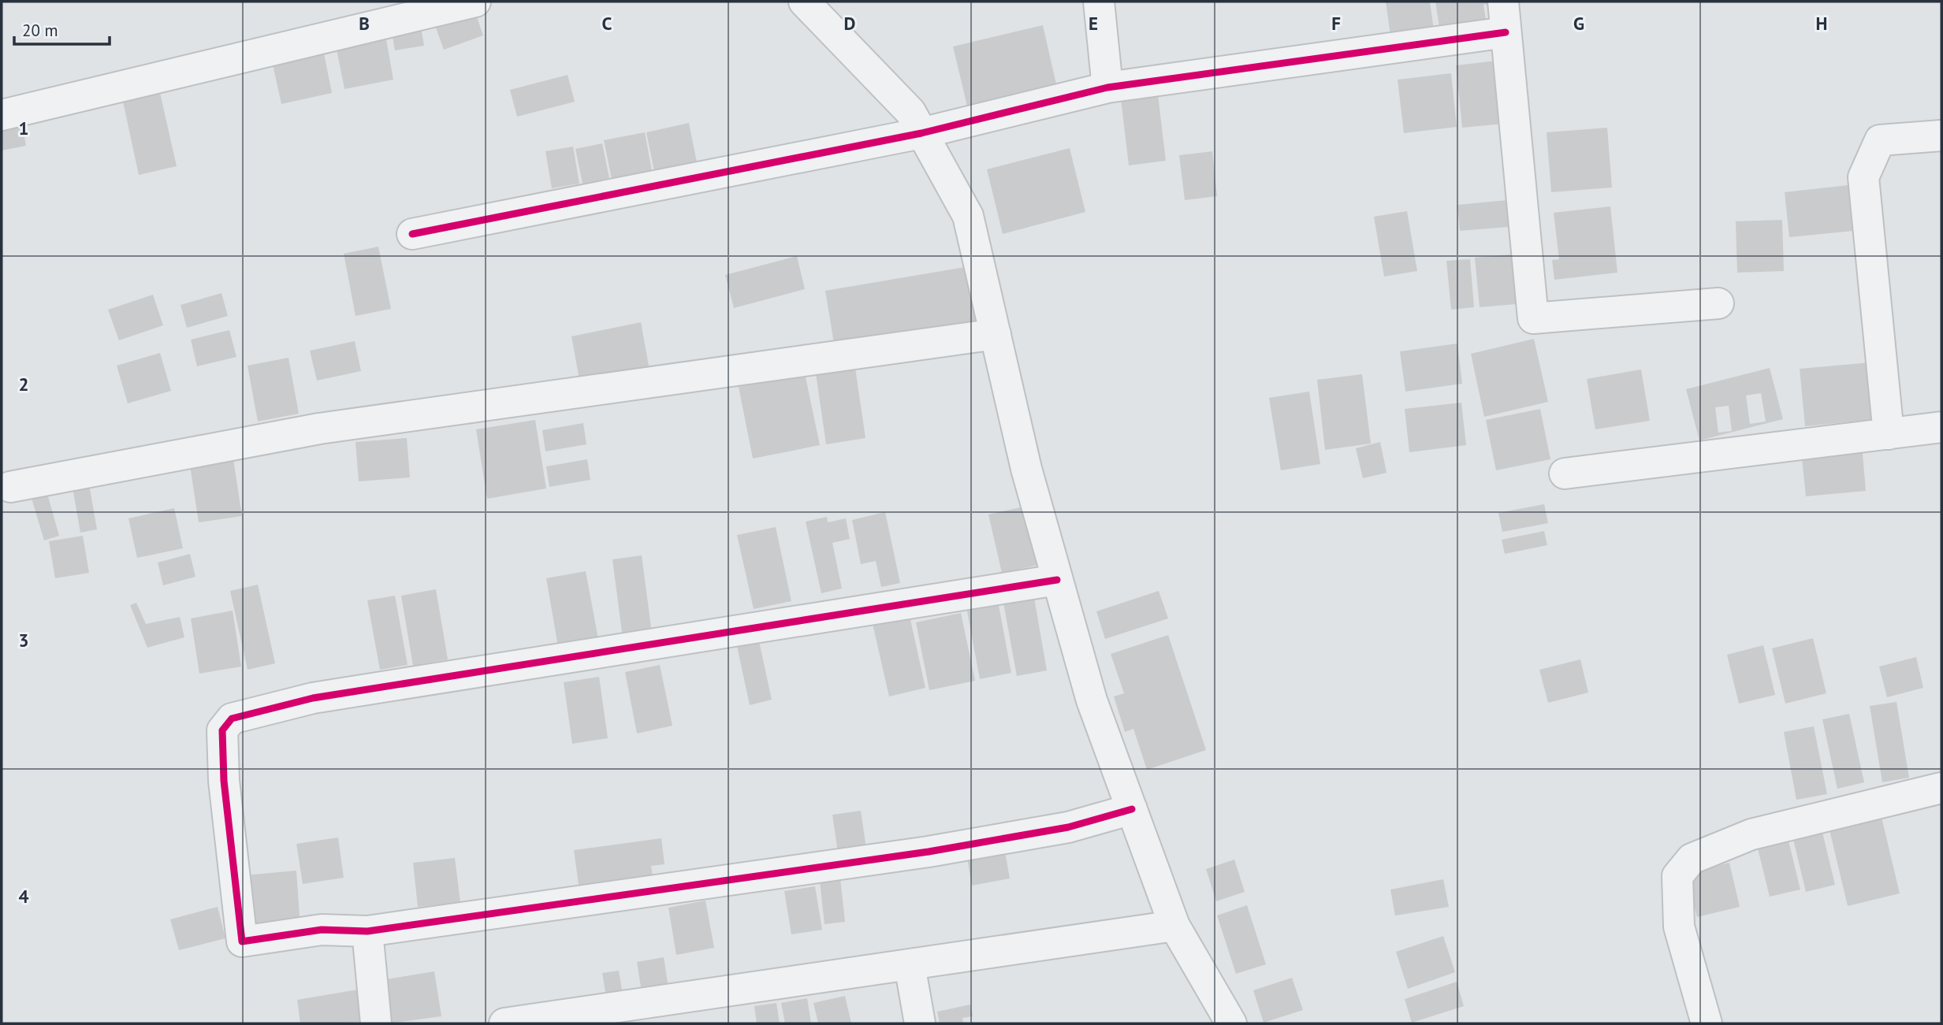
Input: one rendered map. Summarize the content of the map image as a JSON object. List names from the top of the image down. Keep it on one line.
{"scale_bar":"20 m","grid":{"columns":["B","C","D","E","F","G","H"],"rows":["1","2","3","4"]}}
